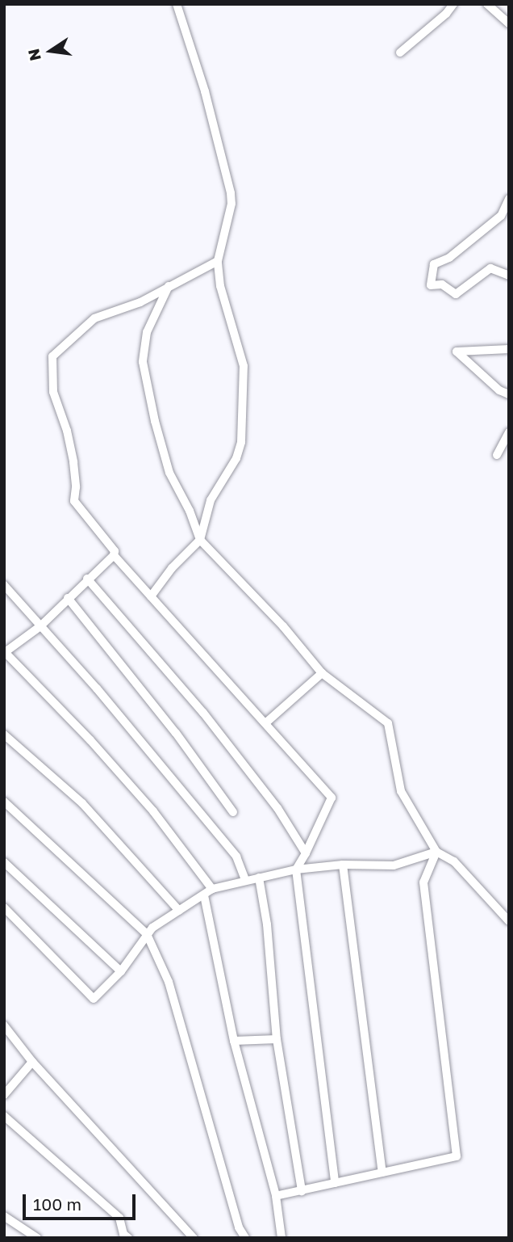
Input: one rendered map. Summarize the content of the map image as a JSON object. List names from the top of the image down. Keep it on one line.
{"scale_bar":"100 m","north":"left"}
